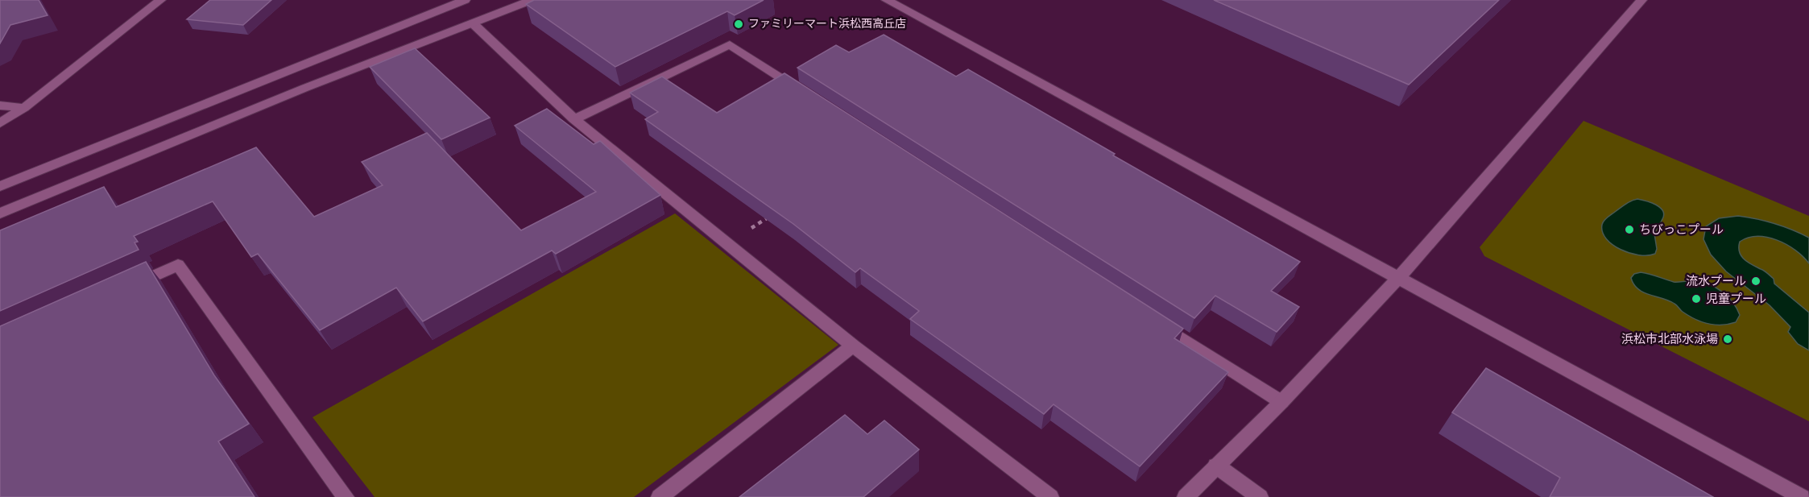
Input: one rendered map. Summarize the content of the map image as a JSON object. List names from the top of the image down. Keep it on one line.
{"places":["ファミリーマート浜松西高丘店","ちびっこプール","流水プール","児童プール","浜松市北部水泳場"]}
